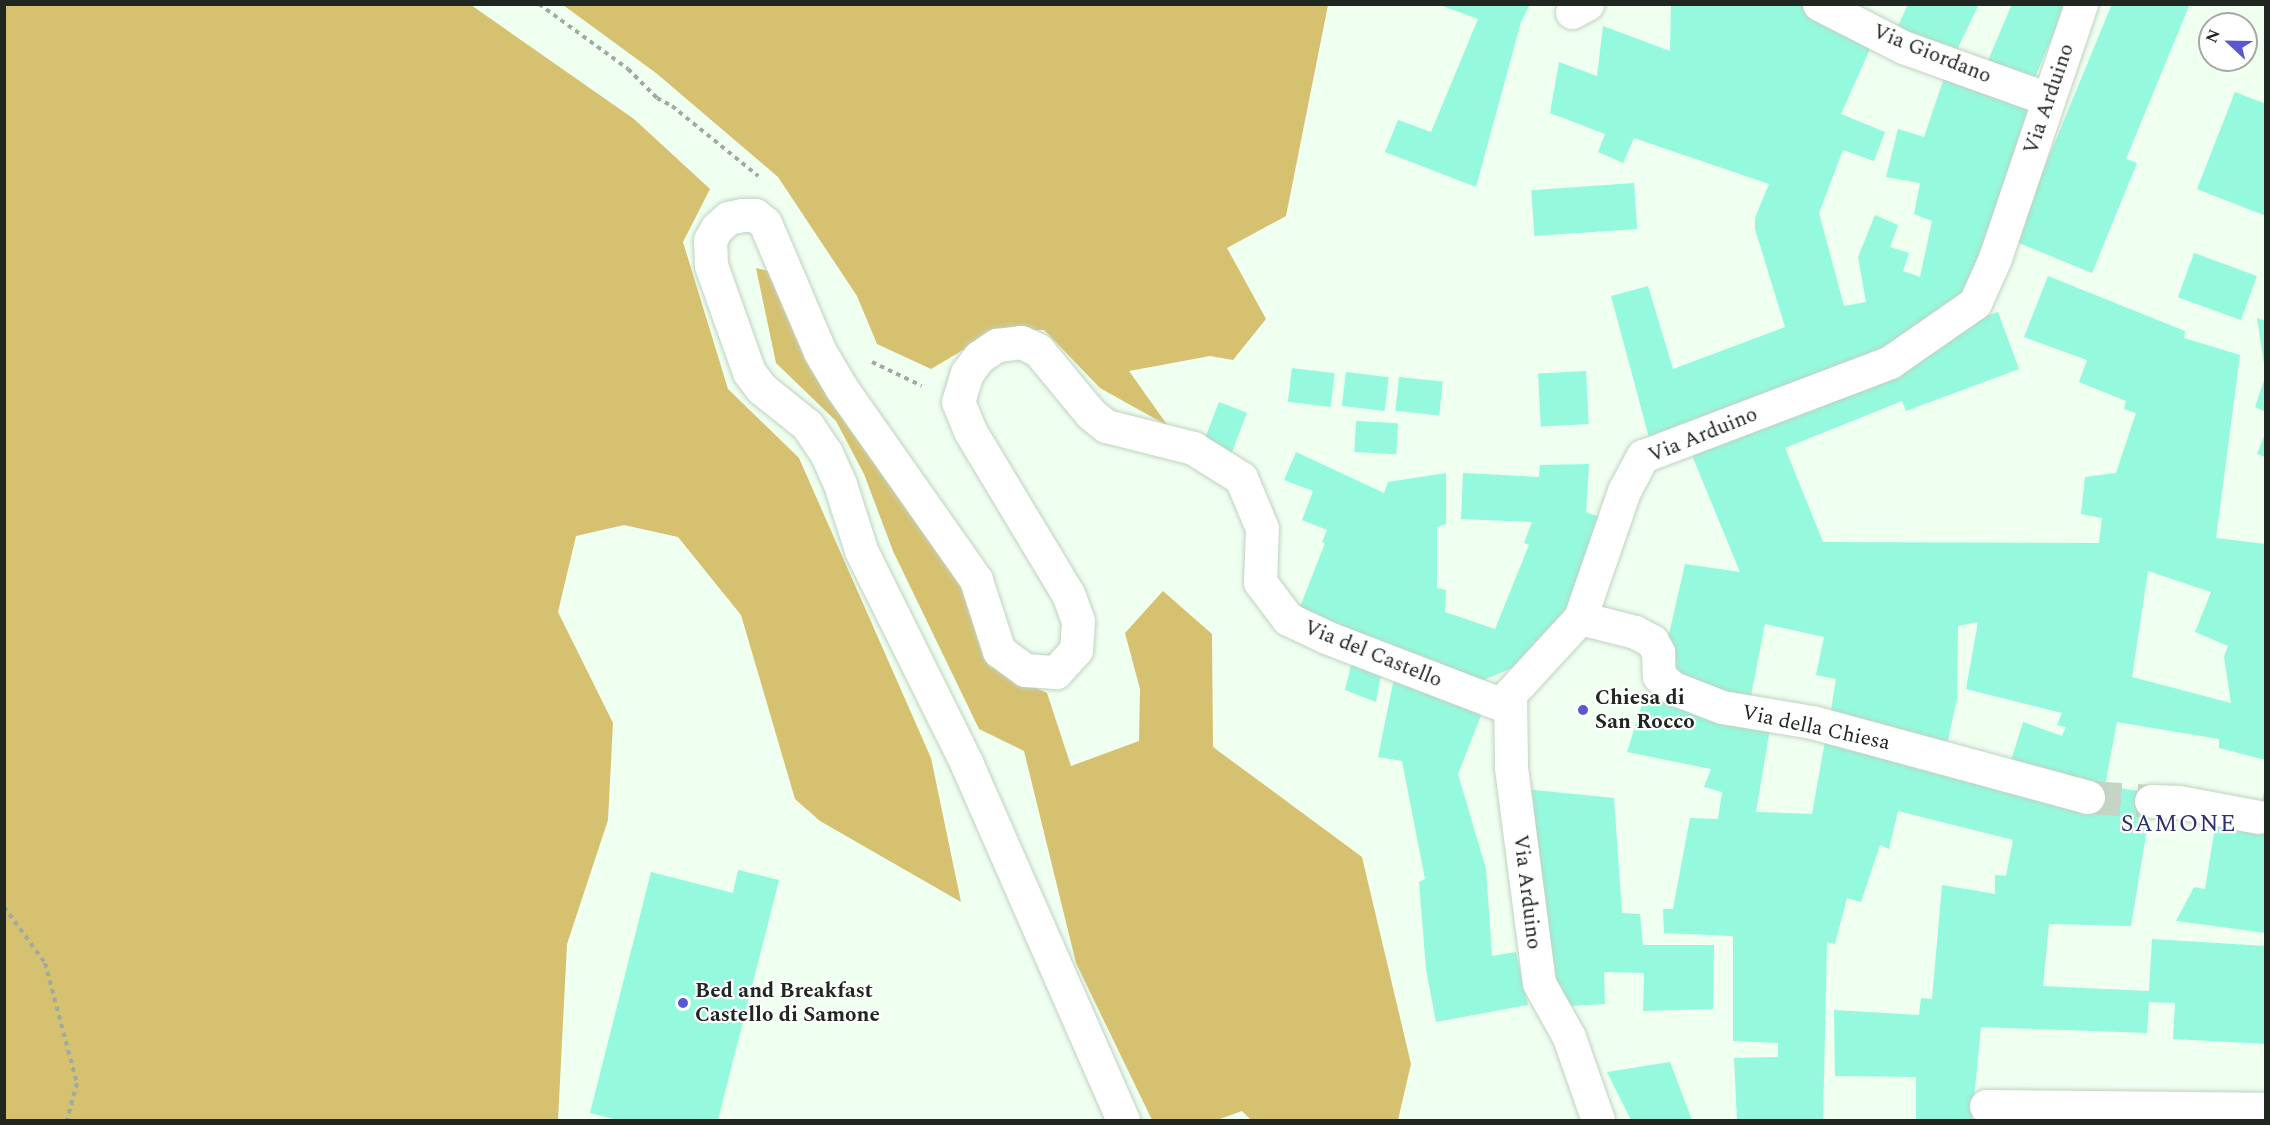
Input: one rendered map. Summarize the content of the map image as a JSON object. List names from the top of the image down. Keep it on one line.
{"streets":{"street":["Via Giordano","Via Arduino","Via del Castello","Via della Chiesa"]},"crossings":[["Via Giordano","Via Arduino"],["Via Arduino","Via del Castello"],["Via Arduino","Via della Chiesa"]],"districts":["SAMONE"],"places":["Chiesa di San Rocco","Bed and Breakfast Castello di Samone"],"north":"left"}
